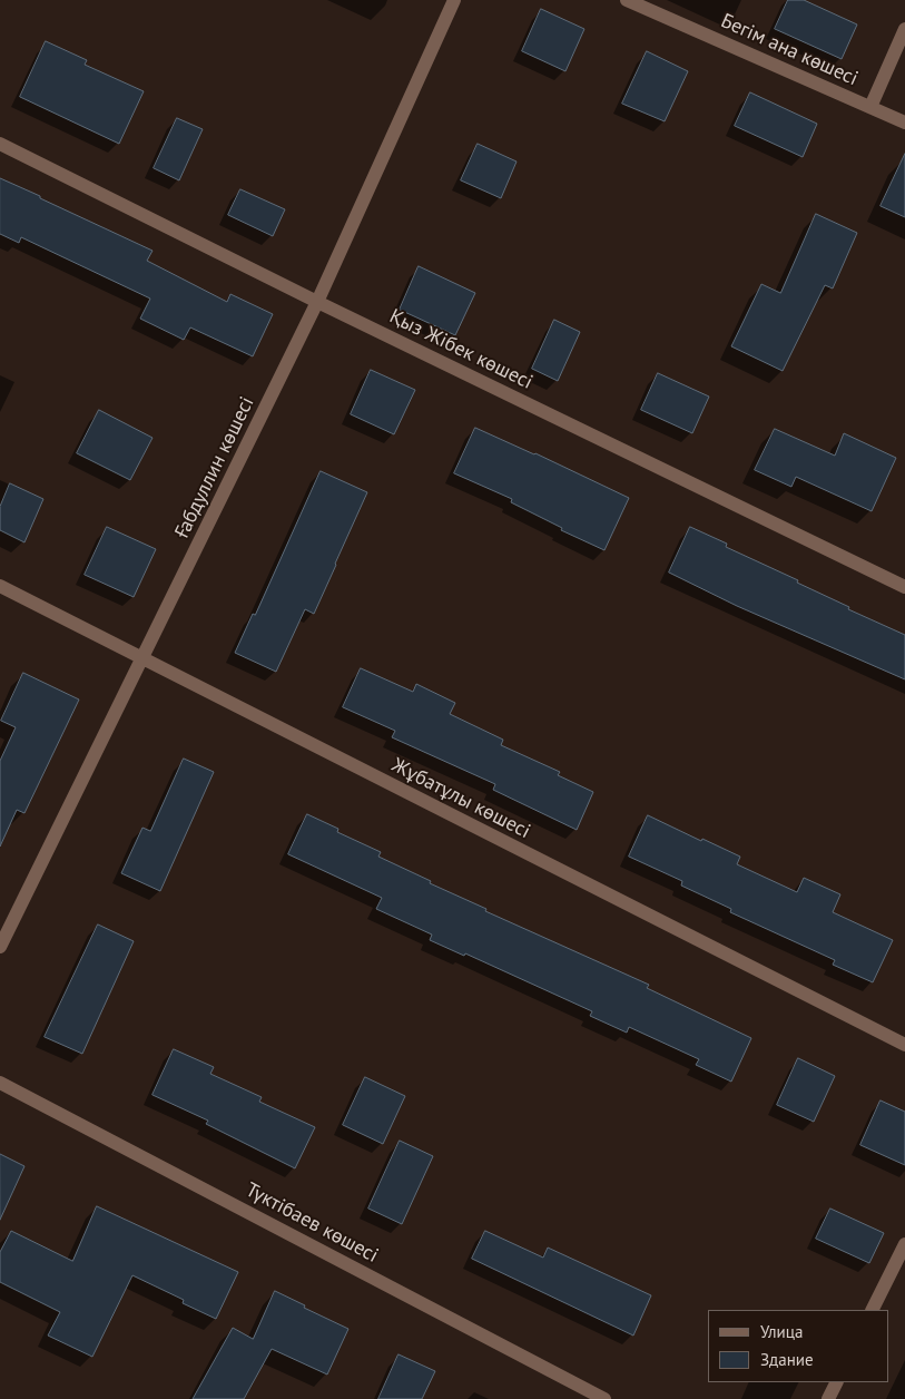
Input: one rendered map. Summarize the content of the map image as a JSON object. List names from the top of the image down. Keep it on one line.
{"streets":{"street":["Бегім ана көшесі","Қыз Жібек көшесі","Ғабдуллин көшесі","Жұбатұлы көшесі","Түктібаев көшесі"]},"crossings":[["Қыз Жібек көшесі","Ғабдуллин көшесі"],["Ғабдуллин көшесі","Жұбатұлы көшесі"]],"legend":["Улица","Здание"]}
